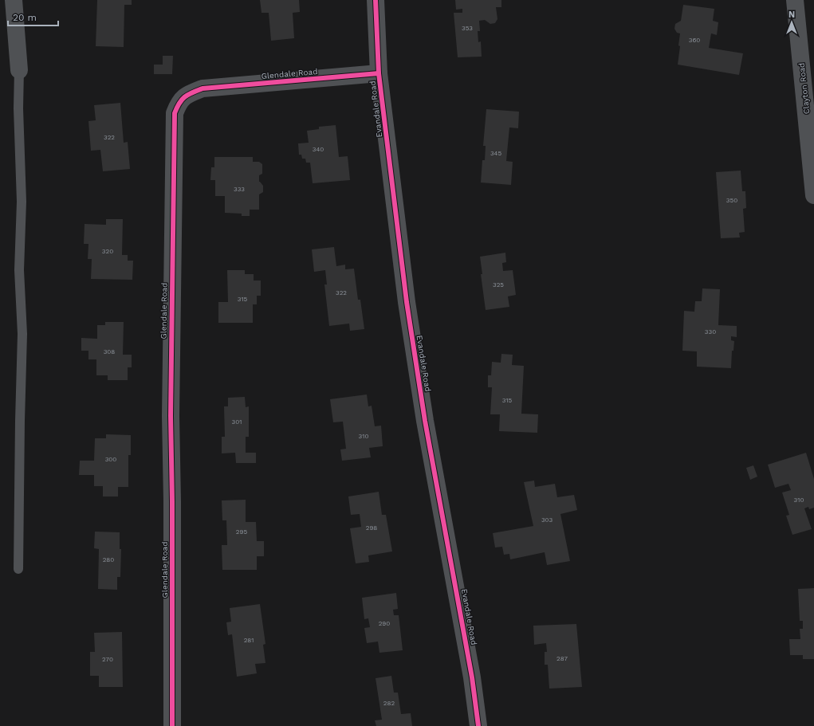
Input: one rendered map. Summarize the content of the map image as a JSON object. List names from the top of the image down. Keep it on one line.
{"streets":{"street":["Glendale Road","Clayton Road","Evandale Road"]},"crossings":[["Glendale Road","Evandale Road"]],"house_numbers":["353","360","322","340","345","333","350","320","325","322","315","330","308","315","301","310","300","310","303","298","295","280","290","281","287","270","282"],"scale_bar":"20 m","north":"top"}
